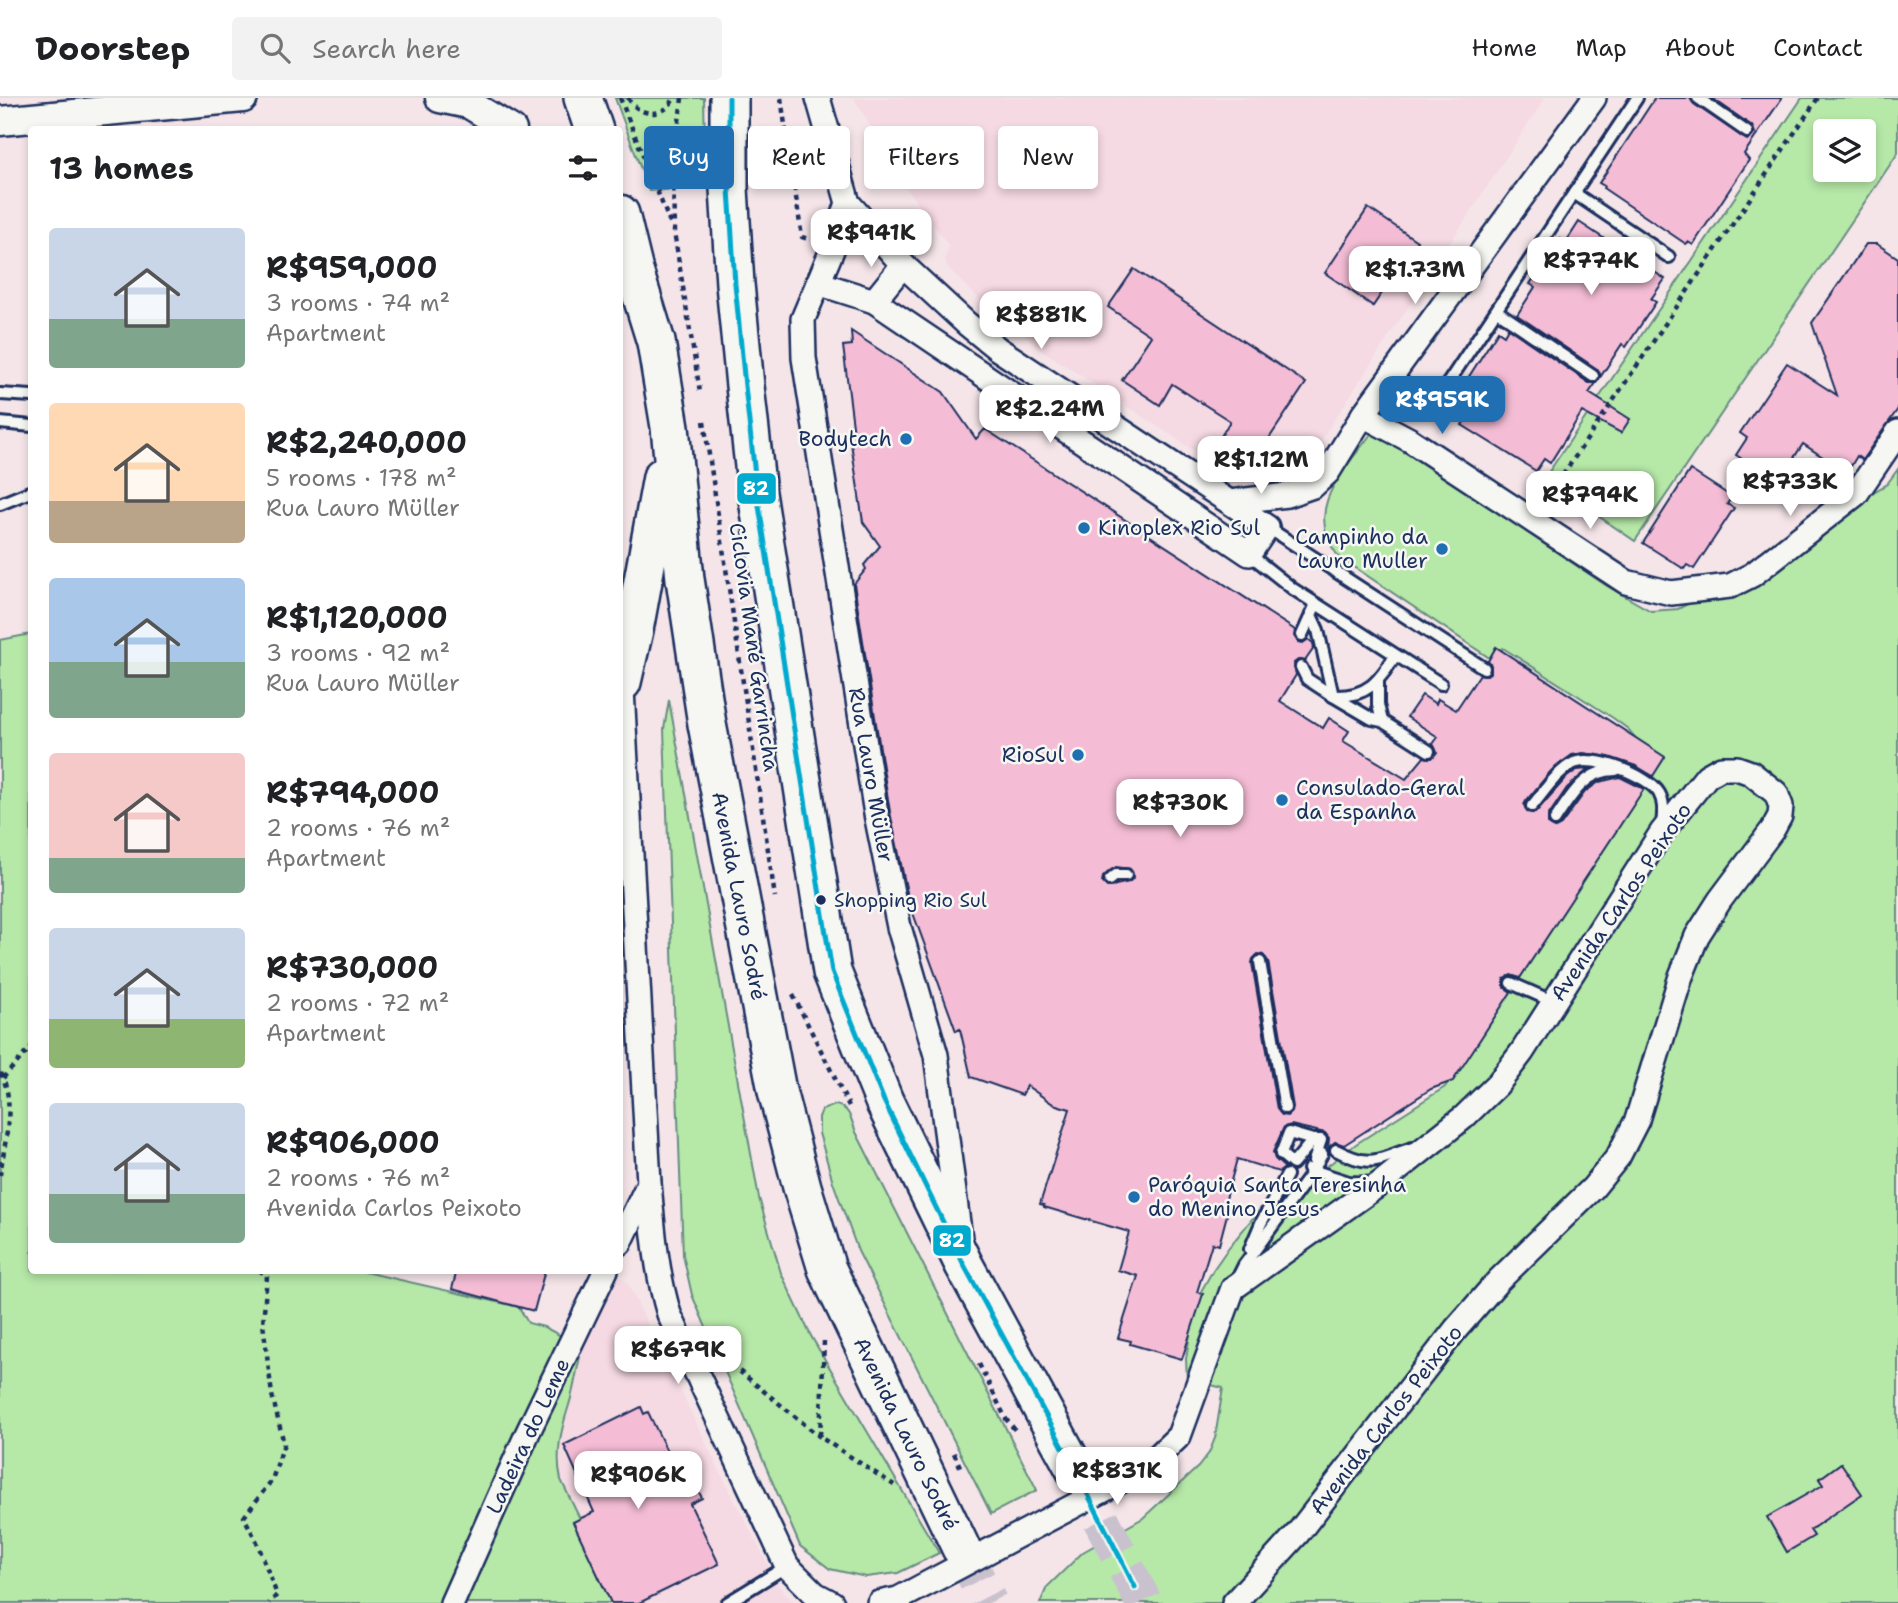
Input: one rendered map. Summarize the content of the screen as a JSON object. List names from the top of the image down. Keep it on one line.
{"streets":{"highway":["Avenida Lauro Sodré"],"street":["Rua Lauro Müller","Avenida Carlos Peixoto","Ladeira do Leme"],"path":["Ciclovia Mané Garrincha"]},"places":["Bodytech","Kinoplex Rio Sul","Campinho da Lauro Muller","RioSul","Consulado-Geral da Espanha","Shopping Rio Sul","Paróquia Santa Teresinha do Menino Jesus"],"lines":["transit line 82"],"page":{"header":"Doorstep","search":"Search here","nav":["Home","Map","About","Contact"],"chip":["Buy","Rent","Filters","New"],"heading":"13 homes","price":["R$941K","R$774K","R$1.73M","R$881K","R$959K","R$2.24M","R$1.12M","R$733K","R$794K","R$730K","R$679K","R$831K","R$906K"],"list":[{"name":"R$959,000","note":"3 rooms · 74 m² · Apartment"},{"name":"R$2,240,000","note":"5 rooms · 178 m² · Rua Lauro Müller"},{"name":"R$1,120,000","note":"3 rooms · 92 m² · Rua Lauro Müller"},{"name":"R$794,000","note":"2 rooms · 76 m² · Apartment"},{"name":"R$730,000","note":"2 rooms · 72 m² · Apartment"},{"name":"R$906,000","note":"2 rooms · 76 m² · Avenida Carlos Peixoto"}]}}
